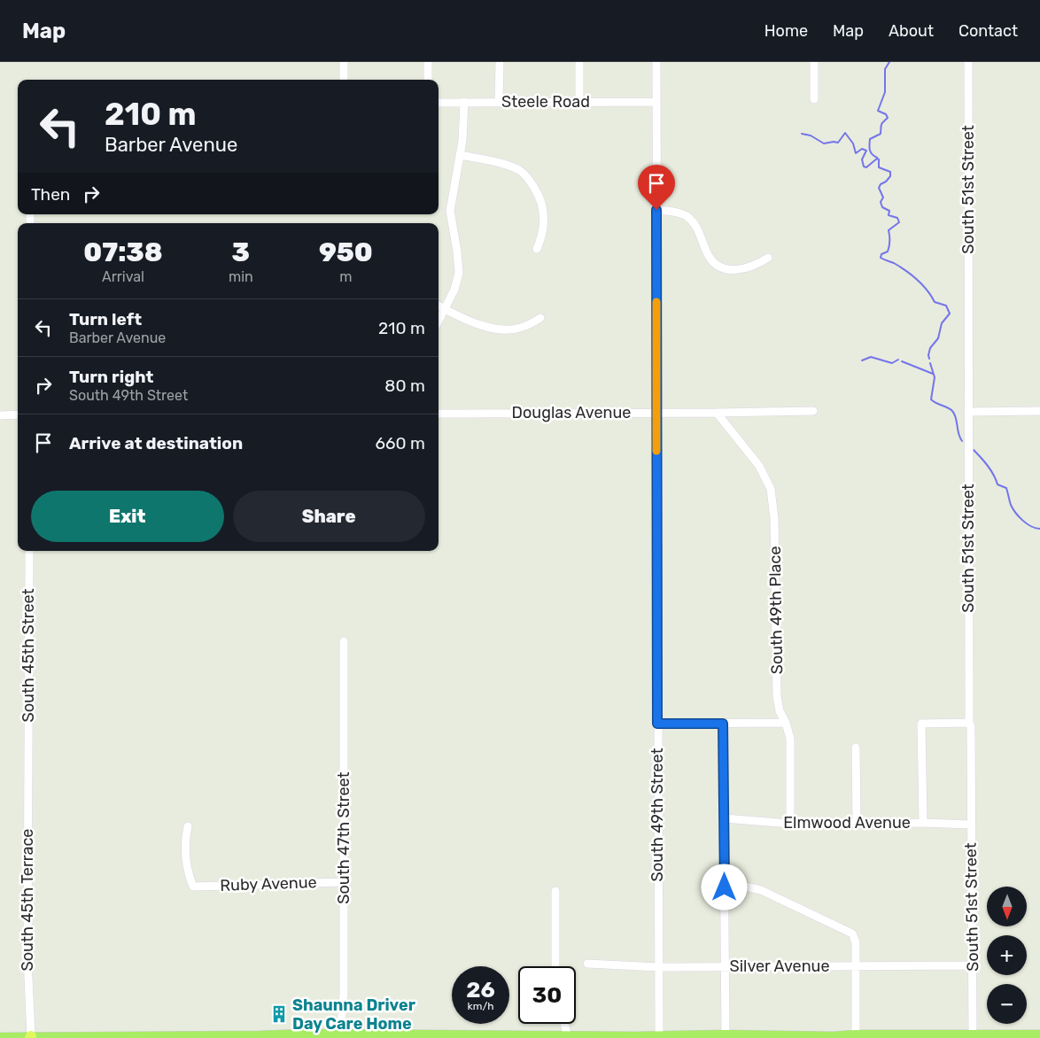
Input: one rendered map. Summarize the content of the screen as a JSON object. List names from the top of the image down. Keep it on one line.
{"streets":{"street":["Steele Road","South 51st Street","Douglas Avenue","South 49th Place","South 45th Street","South 49th Street","Elmwood Avenue","South 47th Street","Ruby Avenue","South 45th Terrace","Silver Avenue"]},"crossings":[["Steele Road","South 49th Street"],["South 51st Street","Elmwood Avenue"],["South 51st Street","Silver Avenue"],["Douglas Avenue","South 49th Place"],["Douglas Avenue","South 49th Street"],["South 49th Place","Elmwood Avenue"],["South 45th Street","South 45th Terrace"],["South 49th Street","Silver Avenue"],["South 47th Street","Ruby Avenue"]],"places":{"building":["Shaunna Driver Day Care Home"]},"north":"bottom","page":{"header":"Map","nav":["Home","Map","About","Contact"],"turn":["210 m","Barber Avenue"],"then":"Then","eta":["07:38","Arrival","3","min","950","m"],"list":[{"name":"Turn left","note":"Barber Avenue","value":"210 m"},{"name":"Turn right","note":"South 49th Street","value":"80 m"},{"name":"Arrive at destination","value":"660 m"}],"buttons":["Exit","Share"],"map_buttons":["+","−"],"speed":"26 km/h","limit":"30"}}
